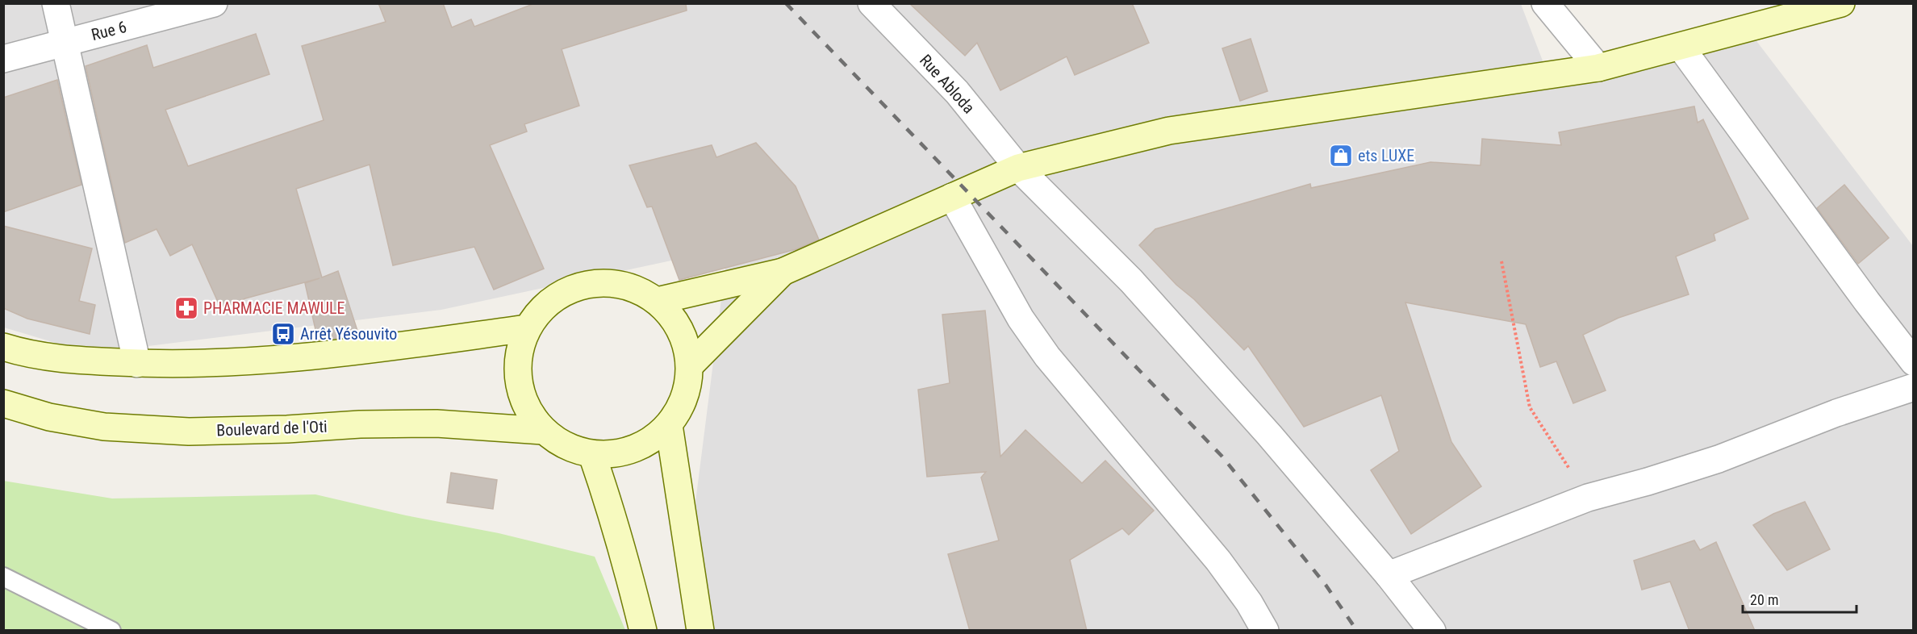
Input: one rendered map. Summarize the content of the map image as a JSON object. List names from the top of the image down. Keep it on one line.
{"streets":{"main road":["Boulevard de l'Oti"],"street":["Rue 6","Rue Abloda"]},"places":{"shop":["ets LUXE"],"pharmacy":["PHARMACIE MAWULE"],"bus stop":["Arrêt Yésouvito"]},"scale_bar":"20 m"}
